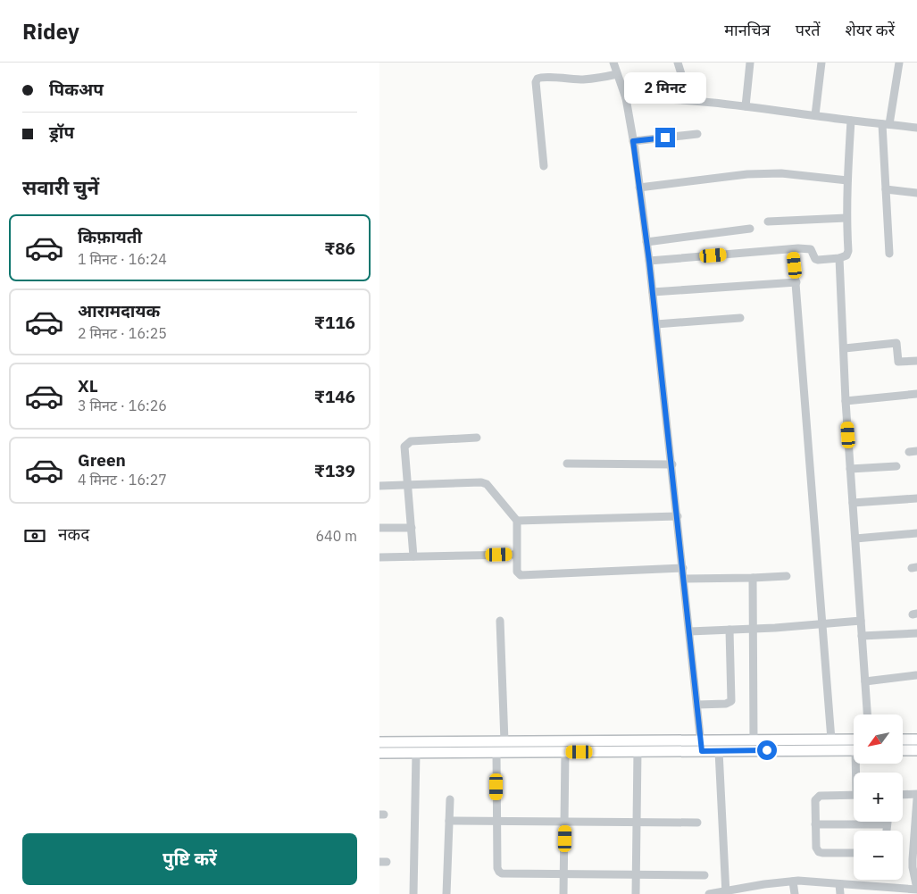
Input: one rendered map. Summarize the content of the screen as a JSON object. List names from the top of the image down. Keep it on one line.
{"north":"bottom left","page":{"header":"Ridey","nav":["मानचित्र","परतें","शेयर करें"],"banner":["पिकअप","ड्रॉप"],"bubble":"2 मिनट","heading":"सवारी चुनें","list":[{"name":"किफ़ायती","note":"1 मिनट · 16:24","value":"₹86"},{"name":"आरामदायक","note":"2 मिनट · 16:25","value":"₹116"},{"name":"XL","note":"3 मिनट · 16:26","value":"₹146"},{"name":"Green","note":"4 मिनट · 16:27","value":"₹139"}],"pay":["नकद","640 m"],"map_buttons":["+","−"],"buttons":"पुष्टि करें"}}
